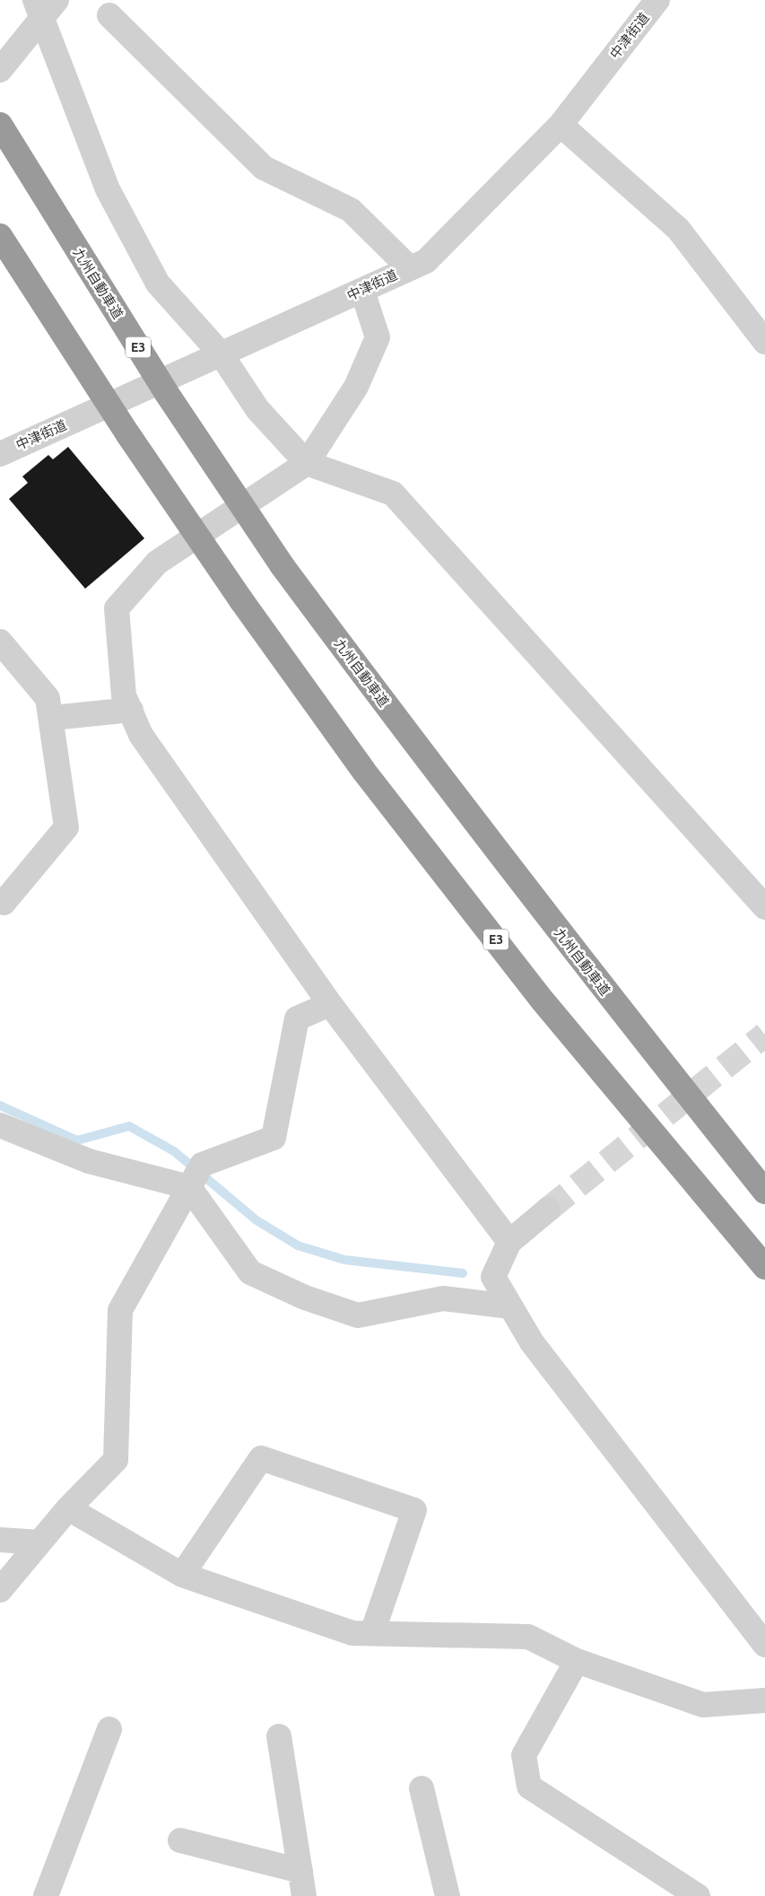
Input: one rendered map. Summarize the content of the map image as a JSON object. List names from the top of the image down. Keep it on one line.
{"streets":{"highway":["九州自動車道","E3"],"street":["中津街道"]}}
